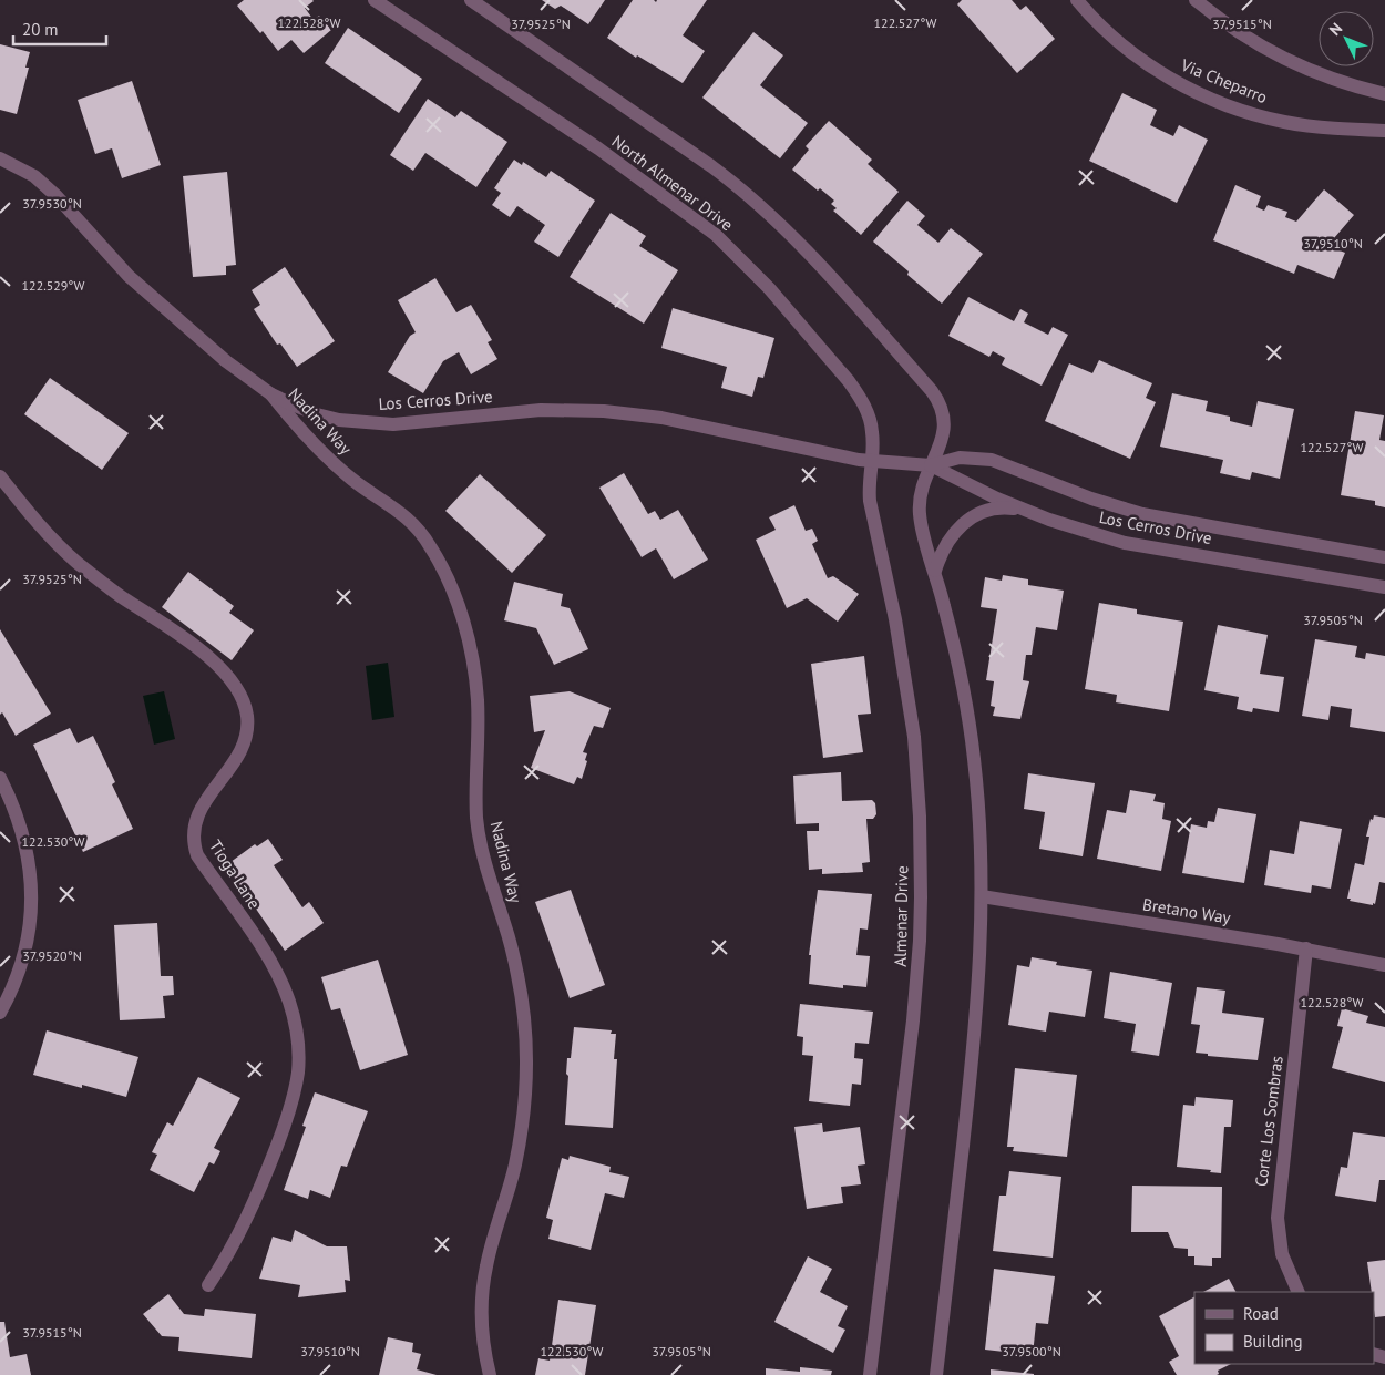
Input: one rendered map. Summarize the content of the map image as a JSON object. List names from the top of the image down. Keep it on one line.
{"streets":{"street":["Via Cheparro","North Almenar Drive","Los Cerros Drive","Nadina Way","Tioga Lane","Bretano Way","Almenar Drive","Corte Los Sombras"]},"crossings":[["North Almenar Drive","Los Cerros Drive"],["North Almenar Drive","Almenar Drive"],["Los Cerros Drive","Nadina Way"],["Los Cerros Drive","Almenar Drive"],["Bretano Way","Corte Los Sombras"]],"legend":["Road","Building"],"scale_bar":"20 m","north":"top left","coordinates":["122.528°W","122.527°W","37.9525°N","37.9515°N","37.9530°N","37.9510°N","122.529°W","37.9505°N","122.530°W","37.9520°N","37.9500°N"]}
